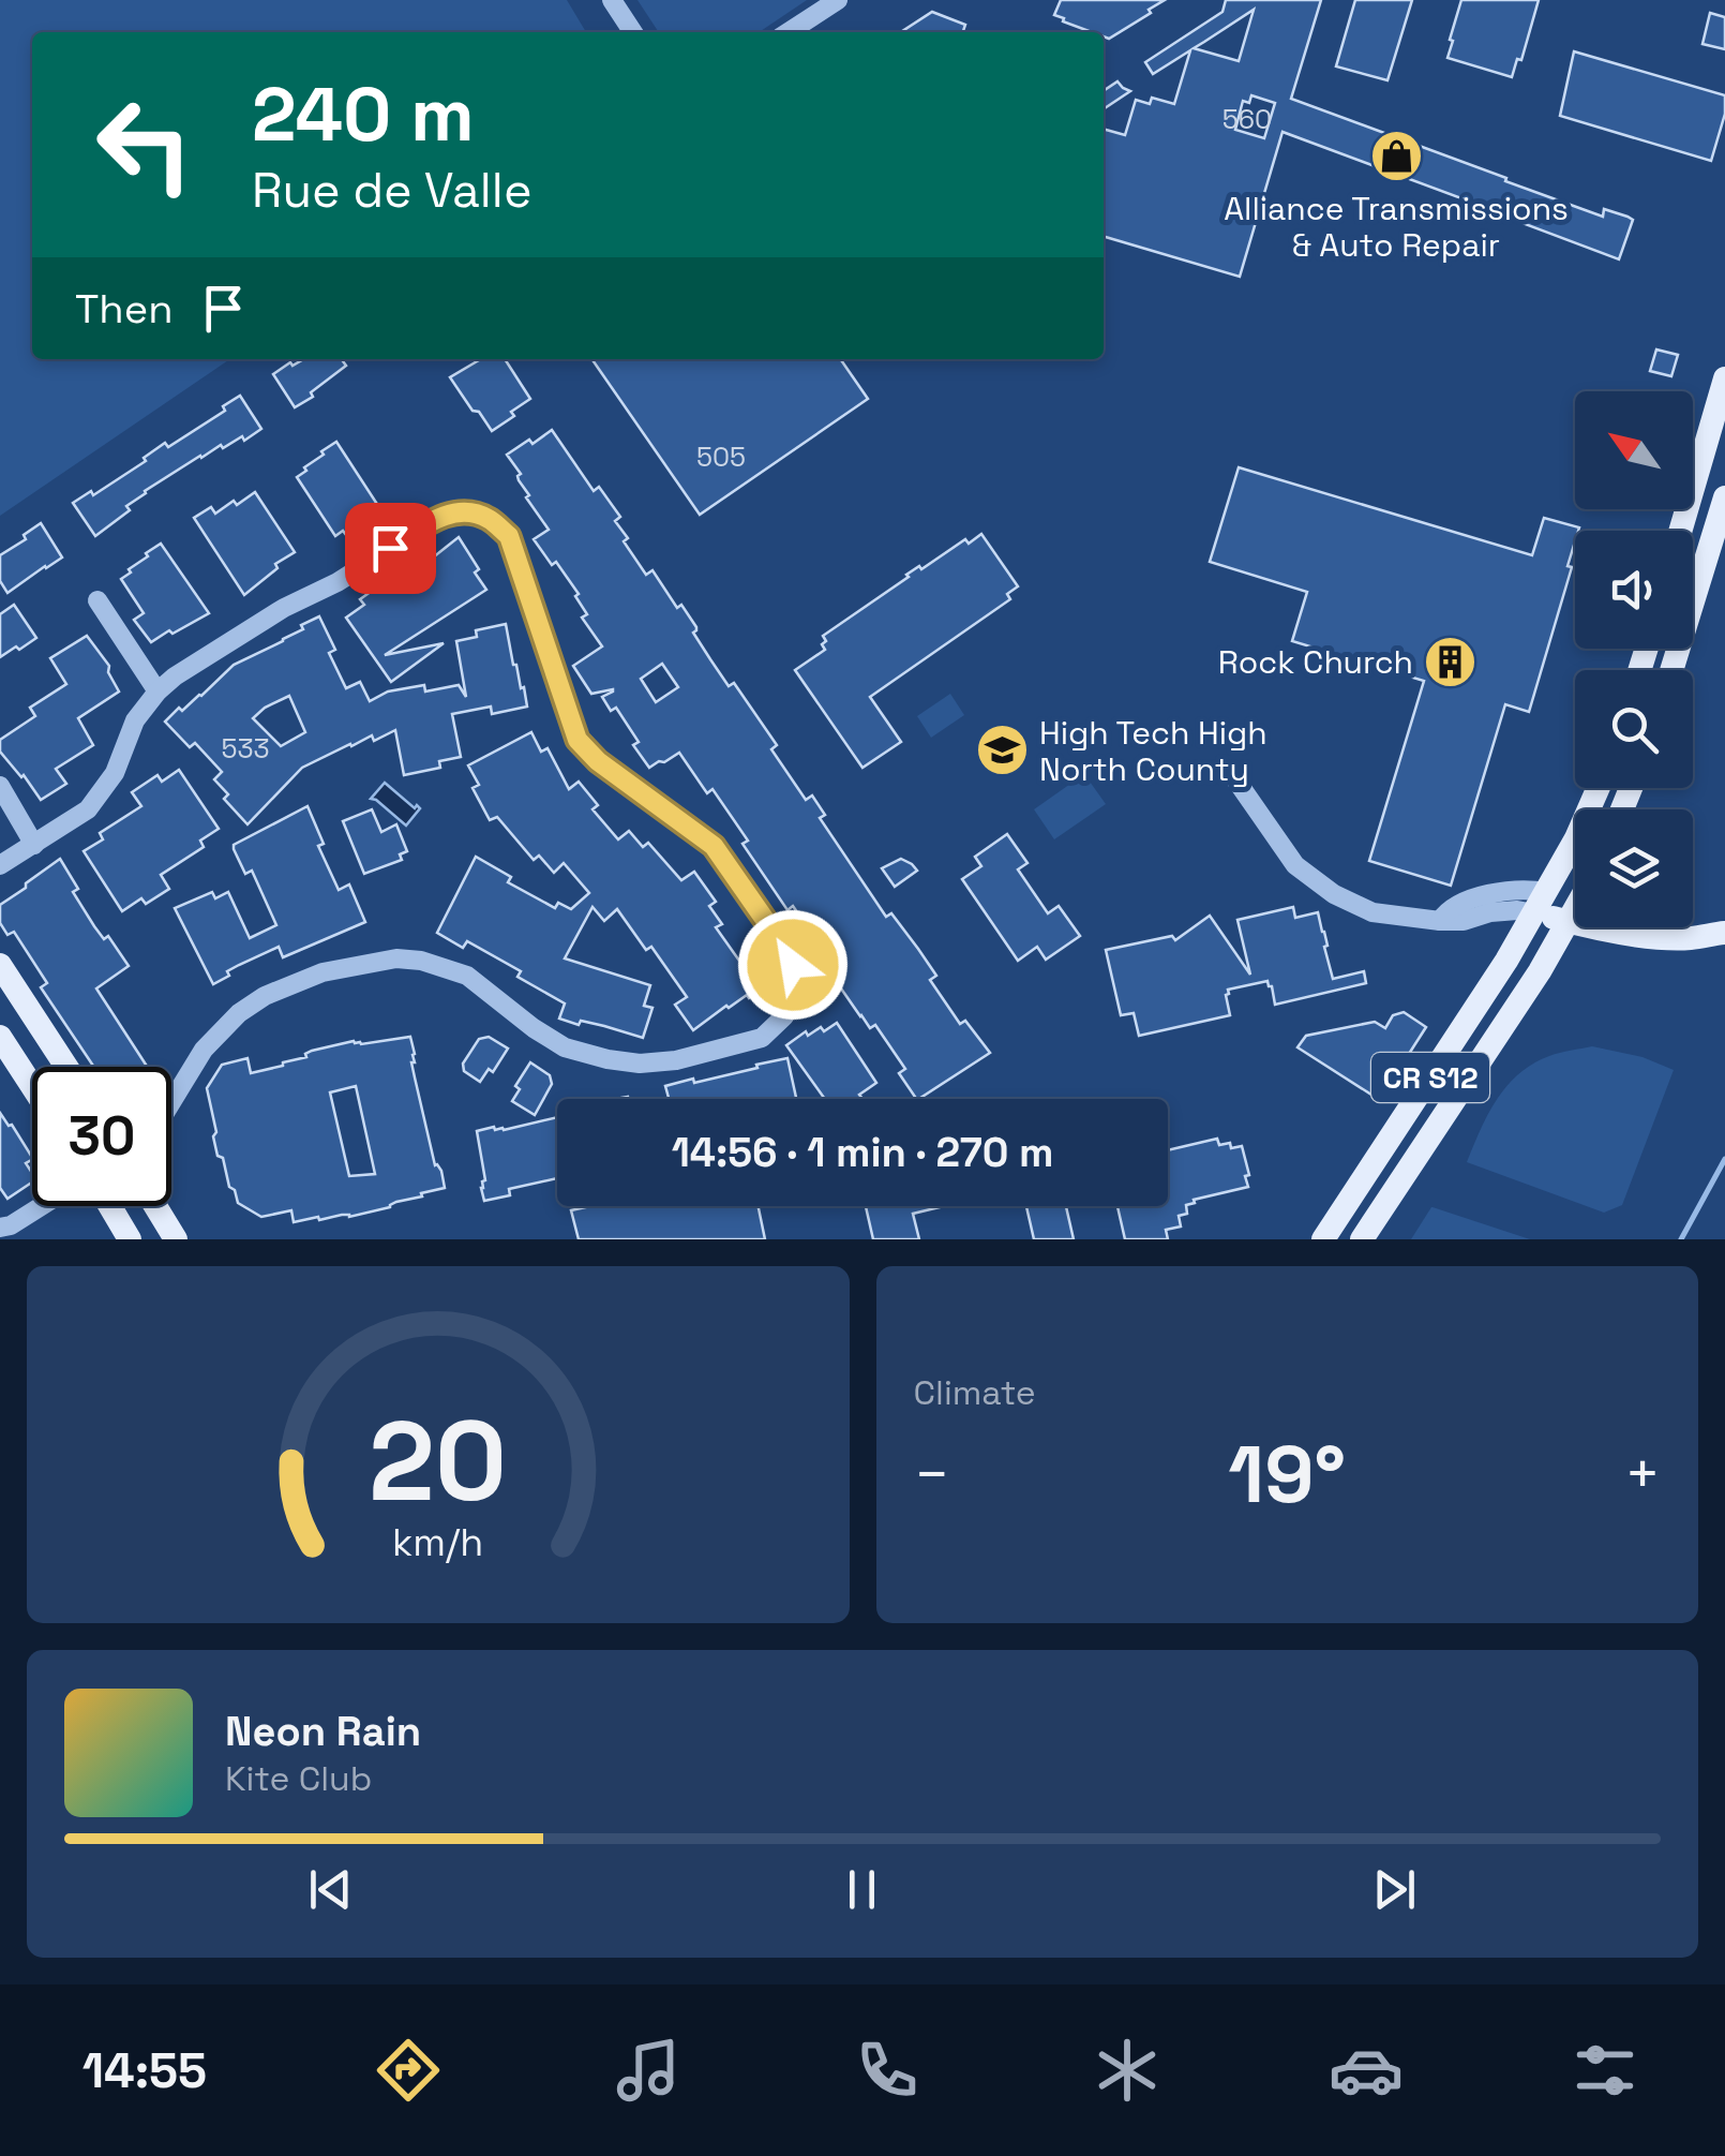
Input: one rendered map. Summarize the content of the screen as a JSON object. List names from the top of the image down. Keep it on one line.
{"streets":{"main road":["CR S12"]},"places":{"shop":["Alliance Transmissions & Auto Repair"],"building":["Rock Church"],"school or university":["High Tech High North County"]},"house_numbers":["560","505","533"],"north":"top left","page":{"turn":["240 m","Rue de Valle"],"then":"Then","limit":"30","trip":"14:56 · 1 min · 270 m","tile":"Climate","heat":["−","19°","+"],"song":["Neon Rain","Kite Club"],"tabs":"14:55","gauge":["20","km/h"]}}
